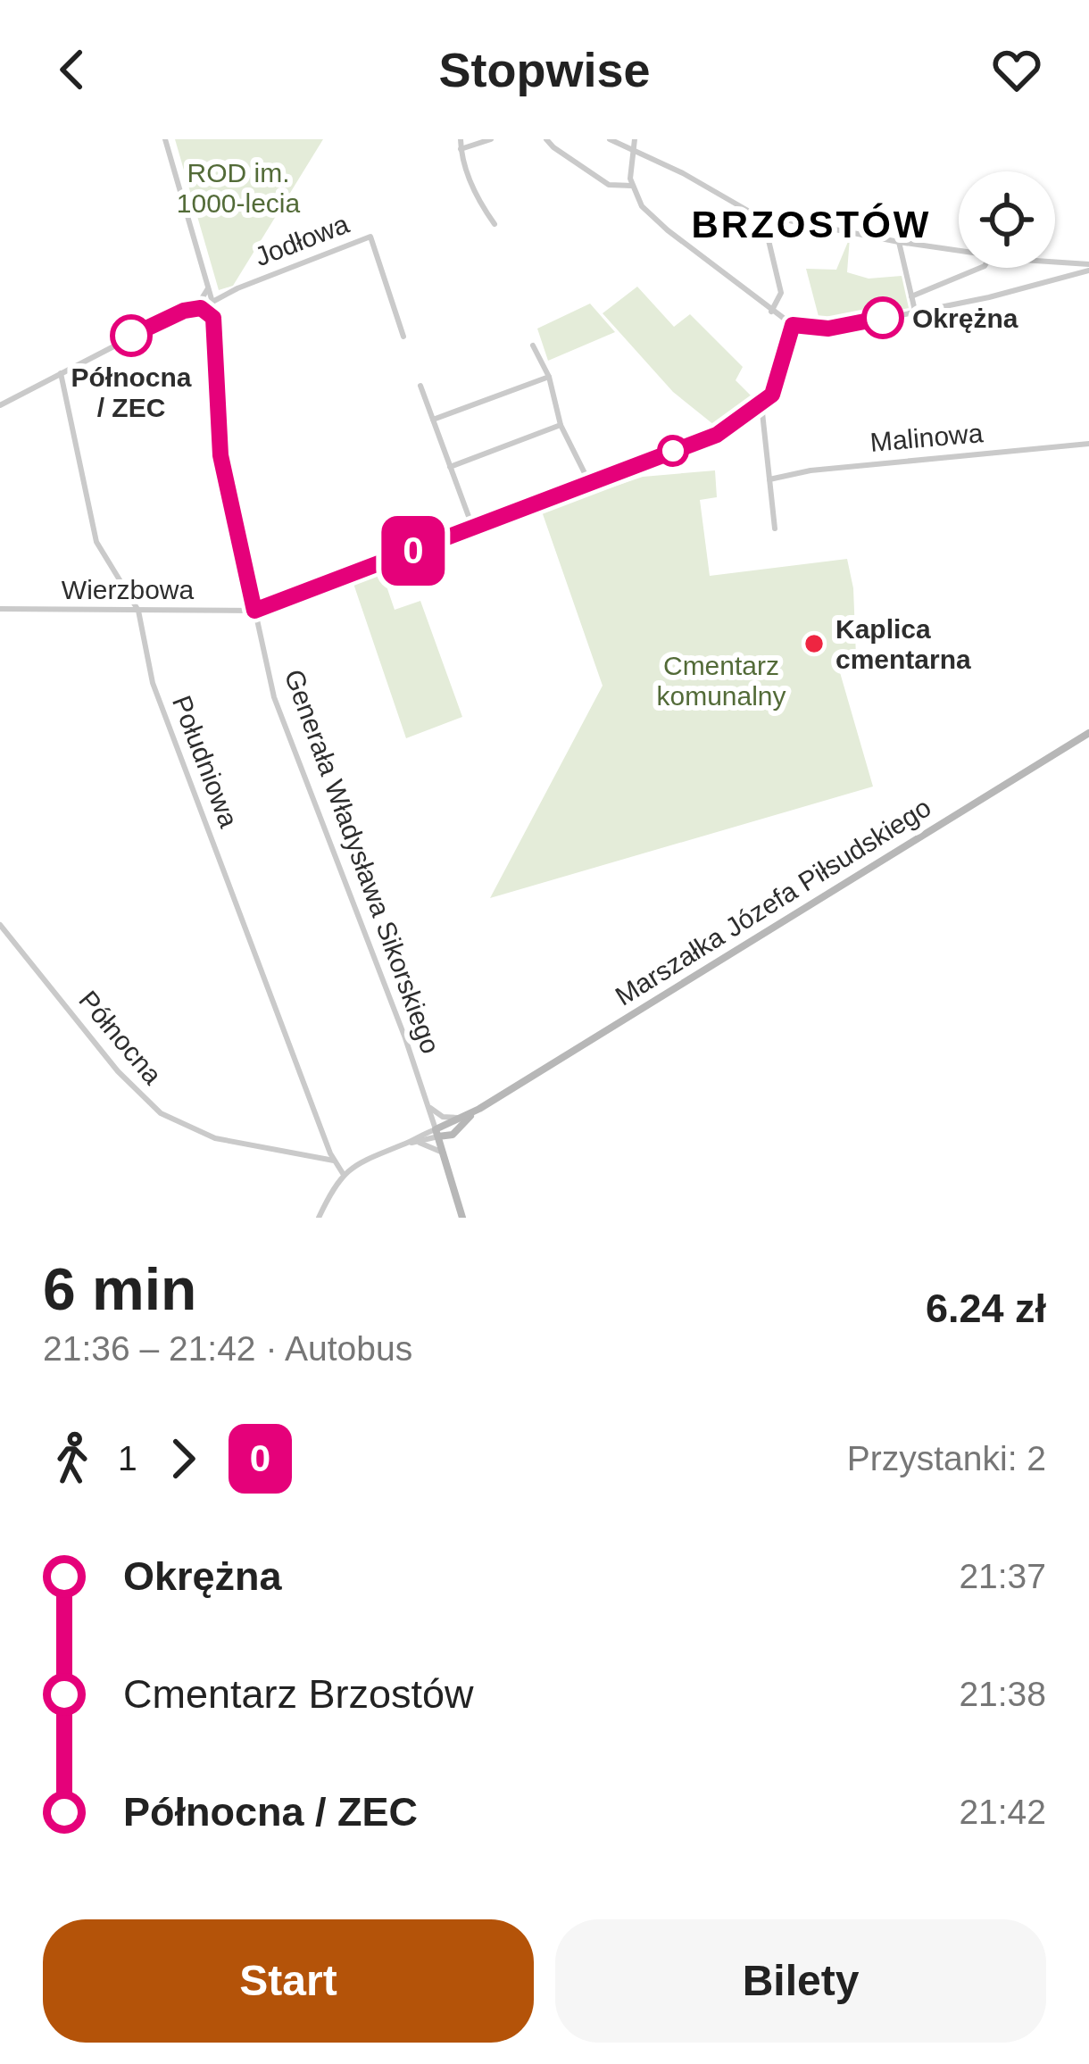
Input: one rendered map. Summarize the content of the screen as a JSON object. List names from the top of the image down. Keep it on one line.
{"streets":{"main road":["Generała Władysława Sikorskiego","Marszałka Józefa Piłsudskiego"],"street":["Jodłowa","Malinowa","Wierzbowa","Południowa","Północna"]},"crossings":[["Jodłowa","Generała Władysława Sikorskiego"],["Wierzbowa","Południowa"],["Wierzbowa","Generała Władysława Sikorskiego"],["Południowa","Północna"],["Generała Władysława Sikorskiego","Marszałka Józefa Piłsudskiego"]],"districts":["BRZOSTÓW"],"parks":["ROD im. 1000-lecia","Cmentarz komunalny"],"places":["Okrężna","Północna / ZEC","Kaplica cmentarna"],"lines":["bus line 0"],"page":{"header":"Stopwise","on_map":"0","heading":["6 min","21:36 – 21:42 · Autobus","6.24 zł"],"legs":["1","0","Przystanki: 2"],"list":[{"name":"Okrężna","value":"21:37"},{"name":"Cmentarz Brzostów","value":"21:38"},{"name":"Północna / ZEC","value":"21:42"}],"buttons":["Start","Bilety"]}}
